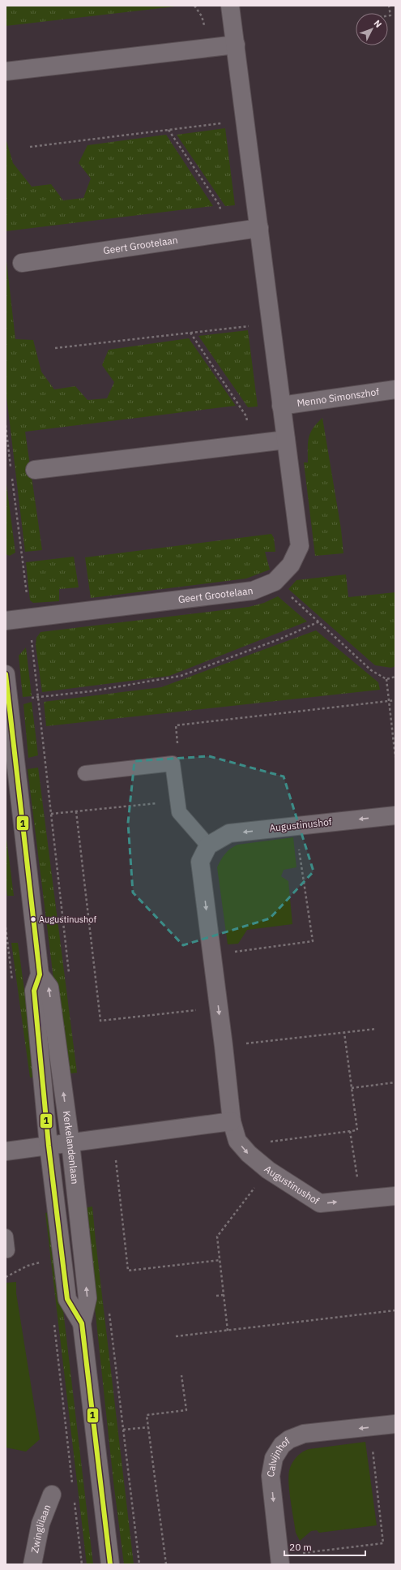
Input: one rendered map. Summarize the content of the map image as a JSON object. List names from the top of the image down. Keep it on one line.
{"streets":{"street":["Geert Grootelaan","Menno Simonszhof","Augustinushof","Kerkelandenlaan","Calvijnhof","Zwinglilaan"]},"crossings":[["Geert Grootelaan","Menno Simonszhof"]],"places":["Augustinushof"],"lines":["transit line 1"],"scale_bar":"20 m","north":"top right"}
